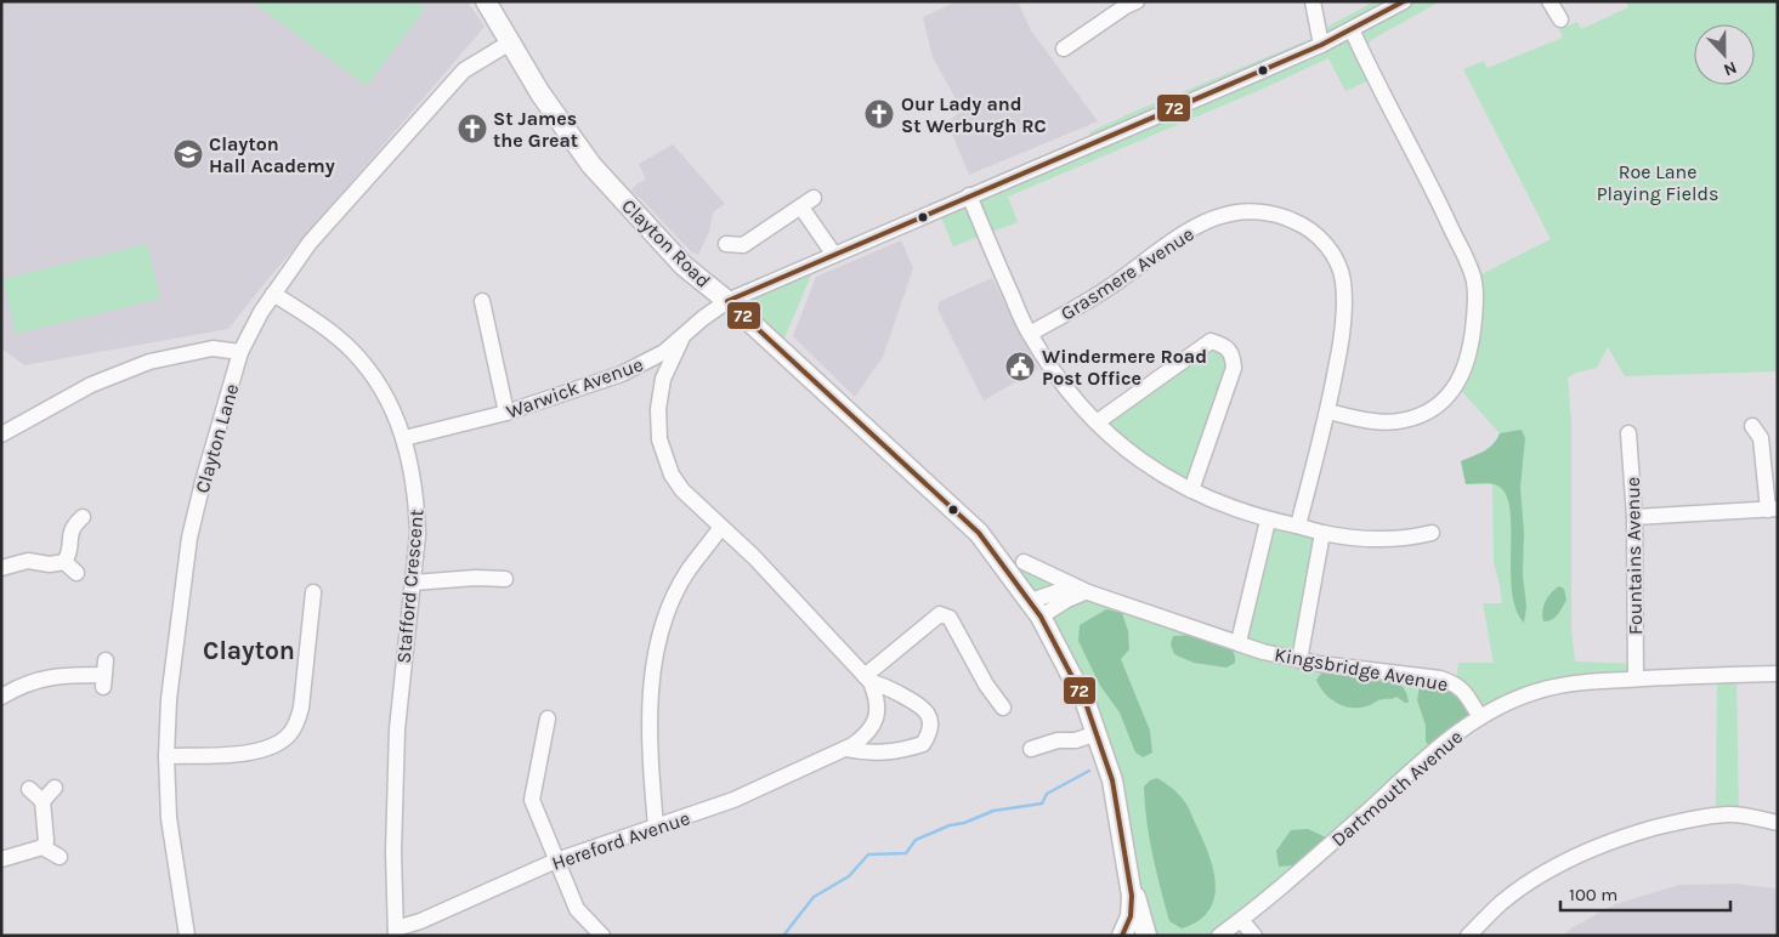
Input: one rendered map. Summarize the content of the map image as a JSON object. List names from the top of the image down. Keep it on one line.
{"streets":{"main road":["Clayton Road"],"street":["Grasmere Avenue","Warwick Avenue","Clayton Lane","Fountains Avenue","Stafford Crescent","Kingsbridge Avenue","Dartmouth Avenue","Hereford Avenue"]},"crossings":[["Clayton Road","Warwick Avenue"],["Clayton Road","Clayton Lane"],["Clayton Road","Kingsbridge Avenue"],["Warwick Avenue","Stafford Crescent"],["Warwick Avenue","Hereford Avenue"],["Clayton Lane","Stafford Crescent"],["Fountains Avenue","Dartmouth Avenue"],["Stafford Crescent","Hereford Avenue"],["Kingsbridge Avenue","Dartmouth Avenue"]],"districts":["Clayton"],"parks":["Roe Lane Playing Fields"],"places":{"church":["Our Lady and St Werburgh RC","St James the Great"],"school or university":["Clayton Hall Academy"],"public building":["Windermere Road Post Office"]},"lines":["transit line 72"],"scale_bar":"100 m","north":"bottom"}
